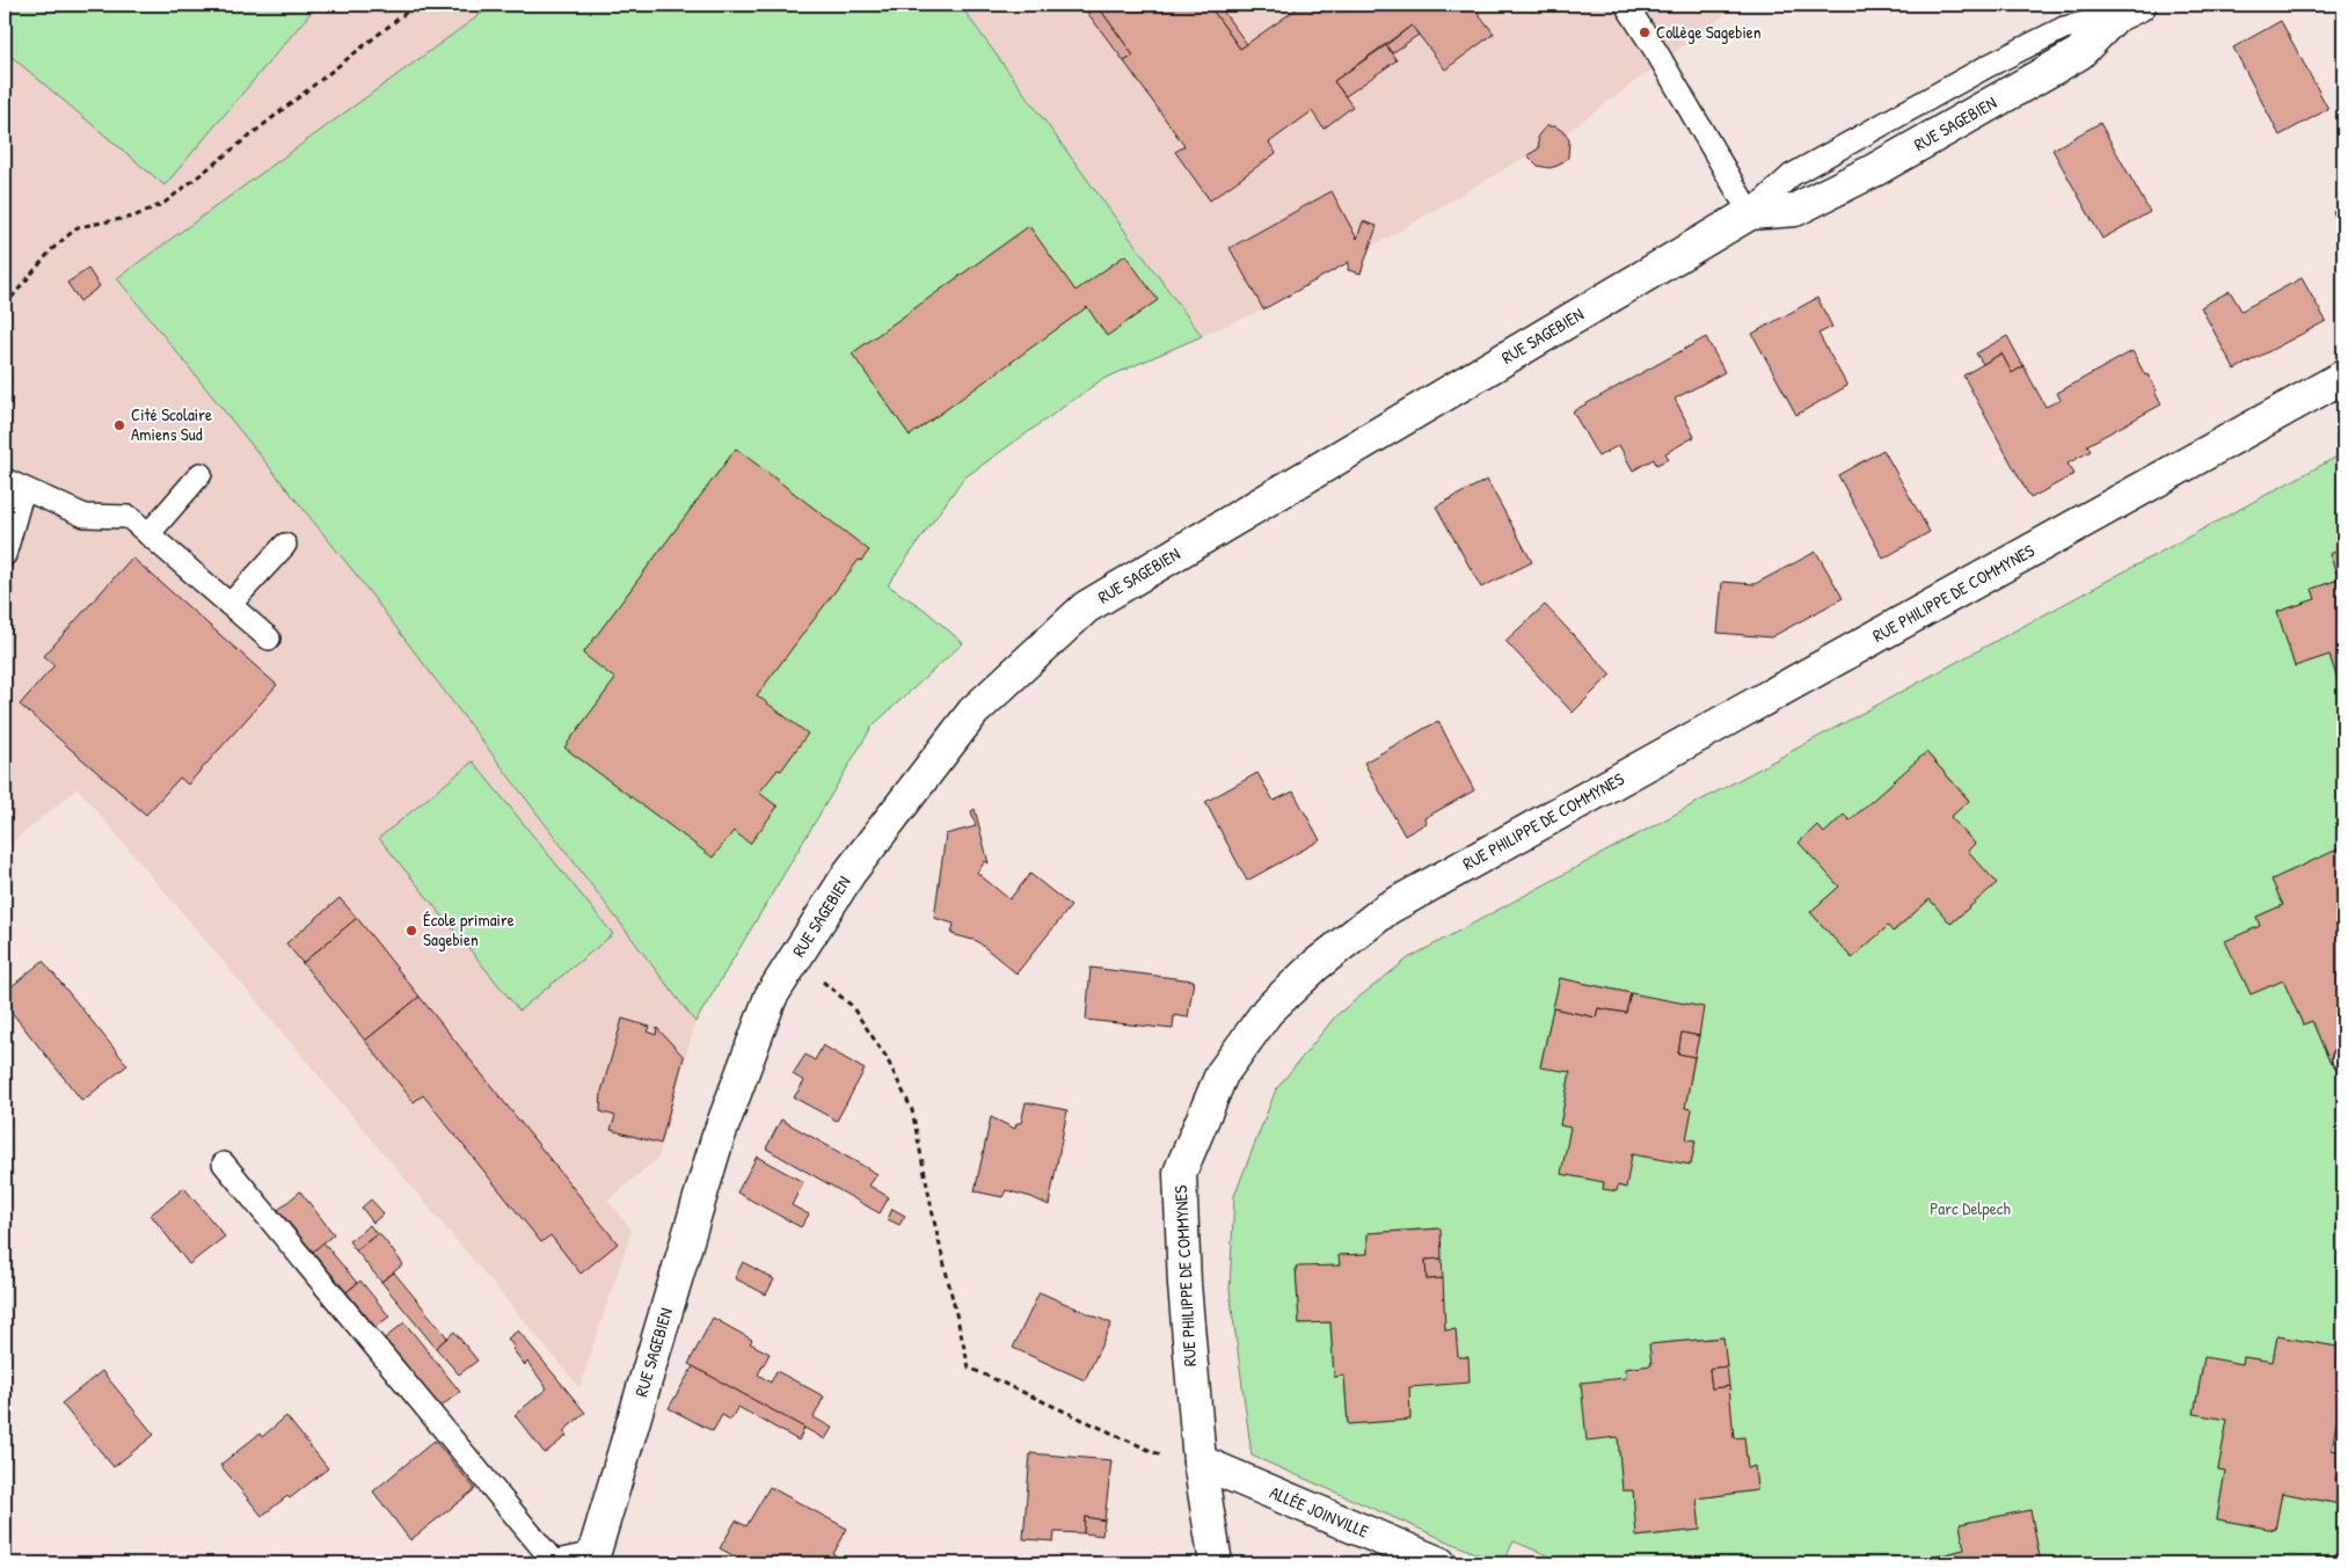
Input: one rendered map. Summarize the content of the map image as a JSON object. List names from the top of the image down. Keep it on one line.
{"streets":{"street":["RUE SAGEBIEN","RUE PHILIPPE DE COMMYNES","ALLÉE JOINVILLE"]},"crossings":[["RUE PHILIPPE DE COMMYNES","ALLÉE JOINVILLE"]],"parks":["Parc Delpech"],"places":["Collège Sagebien","Cité Scolaire Amiens Sud","École primaire Sagebien"]}
